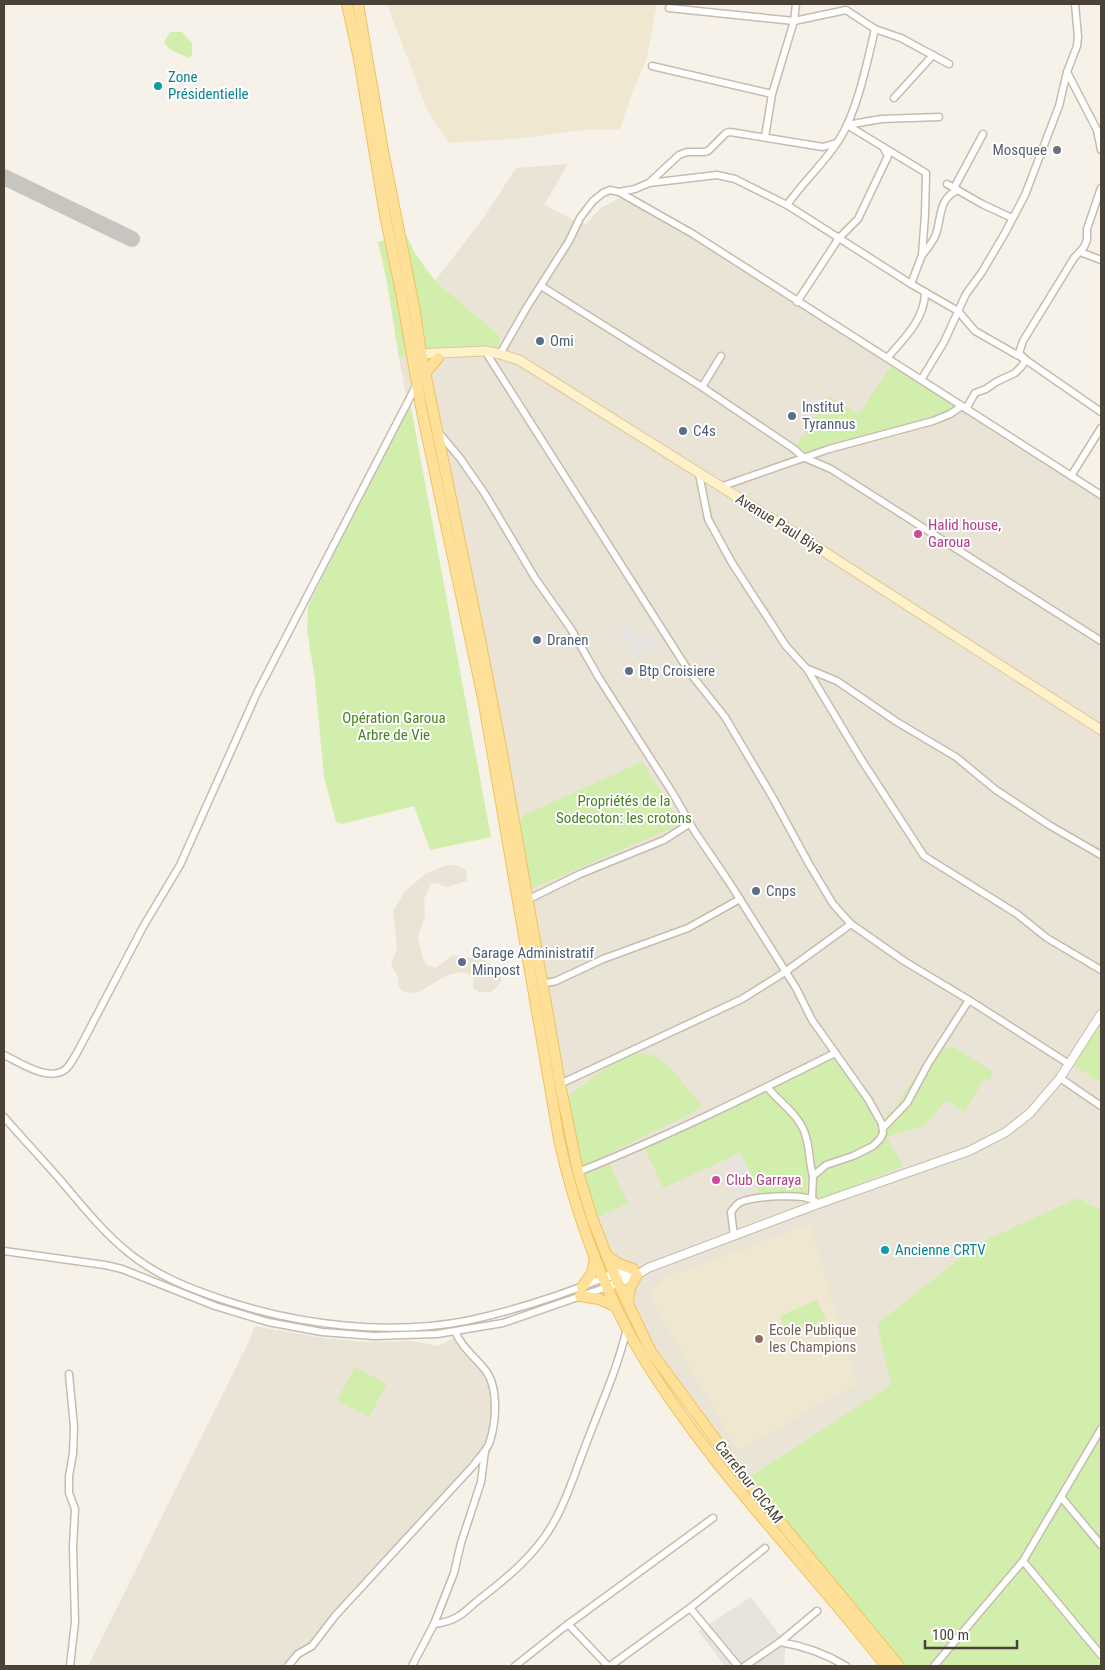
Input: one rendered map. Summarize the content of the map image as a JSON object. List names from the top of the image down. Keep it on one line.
{"streets":{"main road":["Avenue Paul Biya","Carrefour CICAM"]},"parks":["Opération Garoua Arbre de Vie","Propriétés de la Sodecoton: les crotons"],"places":["Zone Présidentielle","Mosquee","Omi","Institut Tyrannus","C4s","Halid house, Garoua","Dranen","Btp Croisiere","Cnps","Garage Administratif Minpost","Club Garraya","Ancienne CRTV","Ecole Publique les Champions"],"scale_bar":"100 m"}
